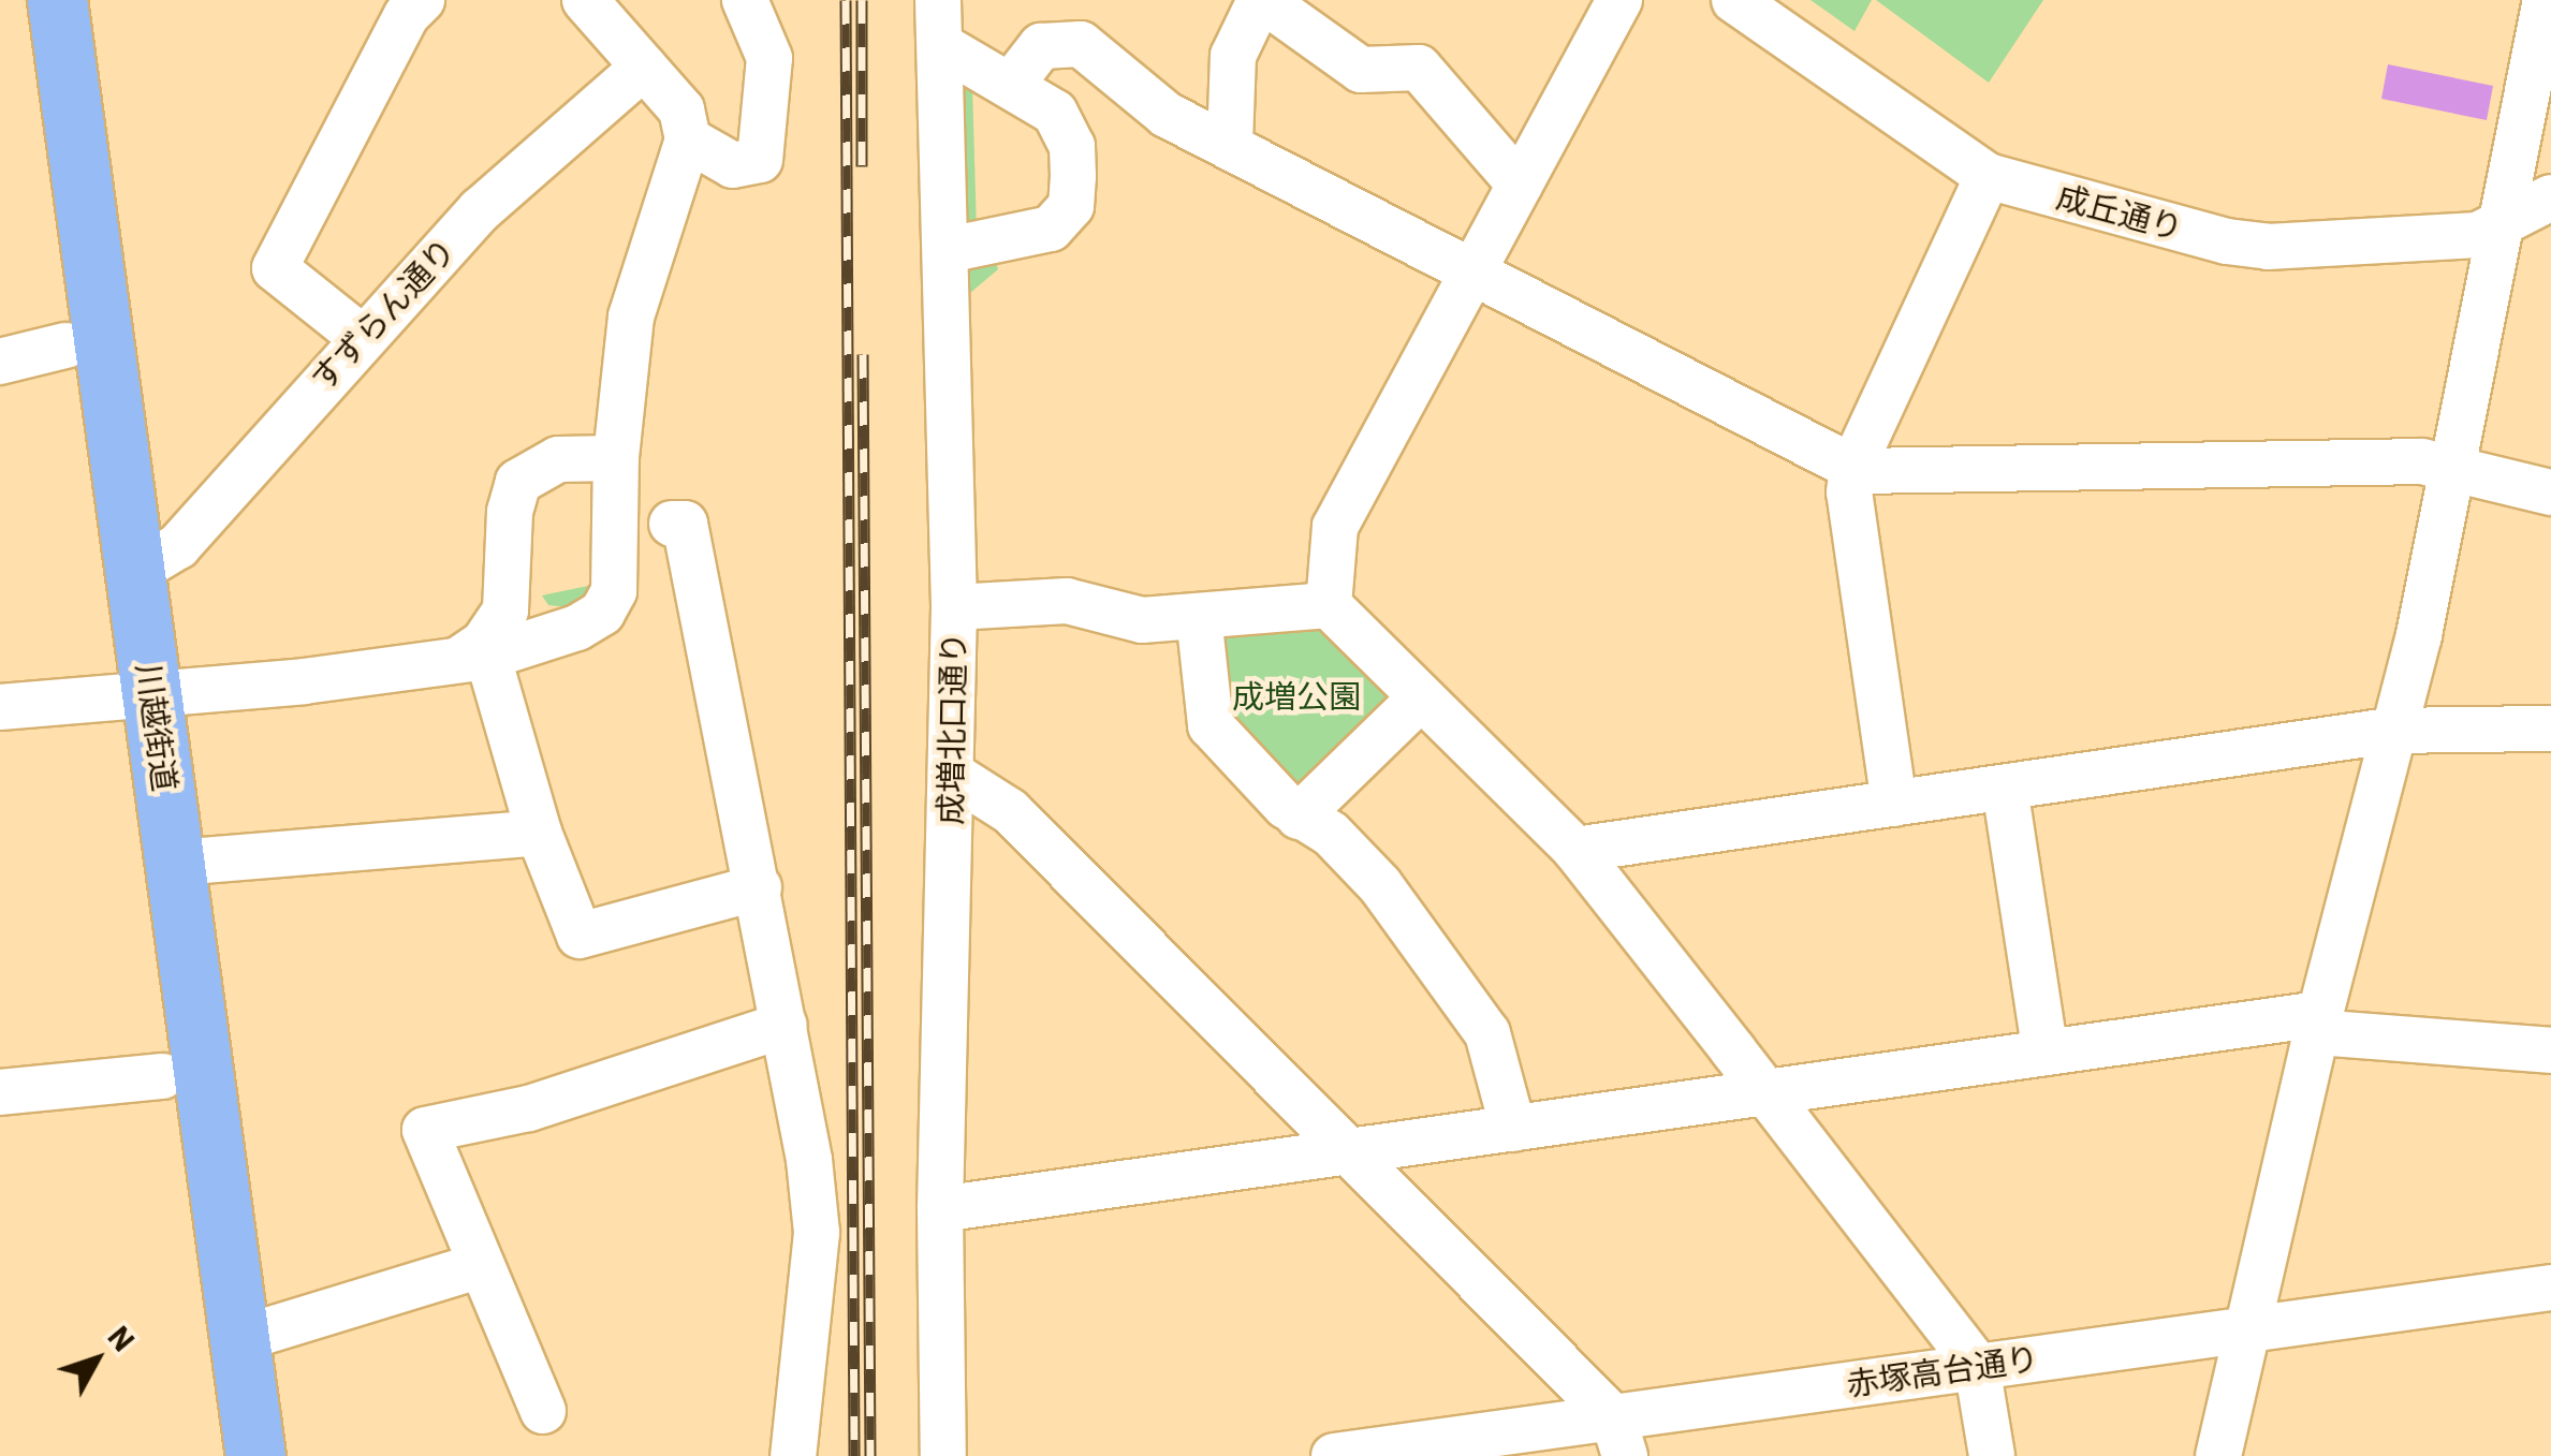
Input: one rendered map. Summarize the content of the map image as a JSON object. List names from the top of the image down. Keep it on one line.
{"streets":{"highway":["川越街道"],"street":["成丘通り","すずらん通り","成増北口通り","赤塚高台通り"]},"crossings":[["すずらん通り","川越街道"]],"parks":["成増公園"],"north":"top right"}
